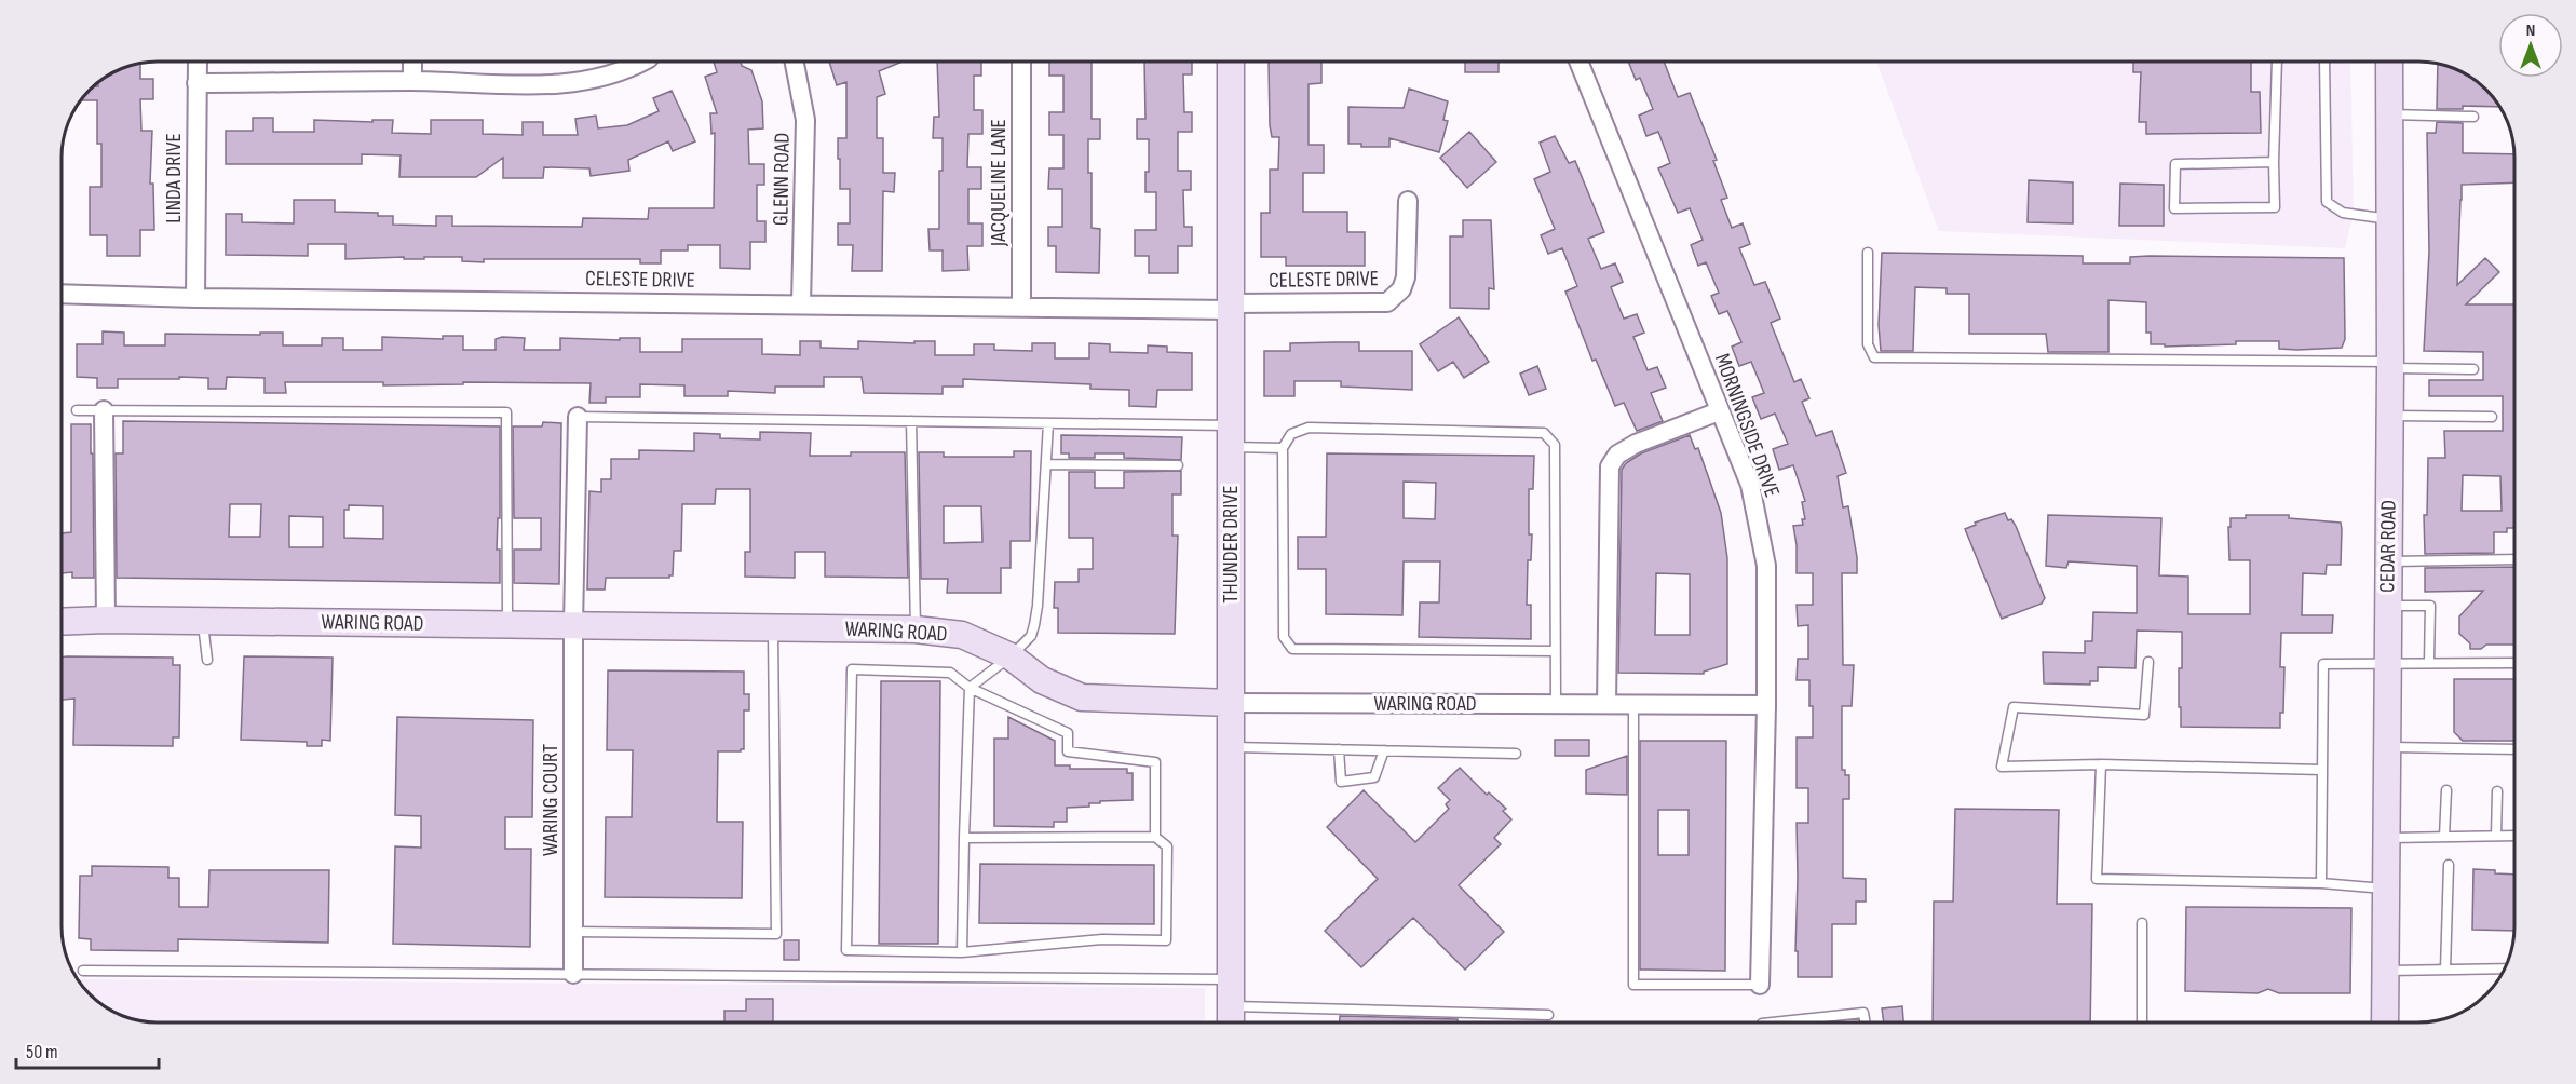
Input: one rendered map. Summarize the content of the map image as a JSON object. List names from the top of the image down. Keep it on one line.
{"streets":{"street":["LINDA DRIVE","GLENN ROAD","JACQUELINE LANE","CELESTE DRIVE","MORNINGSIDE DRIVE","THUNDER DRIVE","CEDAR ROAD","WARING ROAD","WARING COURT"]},"crossings":[["LINDA DRIVE","CELESTE DRIVE"],["GLENN ROAD","CELESTE DRIVE"],["JACQUELINE LANE","CELESTE DRIVE"],["CELESTE DRIVE","THUNDER DRIVE"],["MORNINGSIDE DRIVE","WARING ROAD"],["THUNDER DRIVE","WARING ROAD"],["WARING ROAD","WARING COURT"]],"scale_bar":"50 m","north":"top"}
